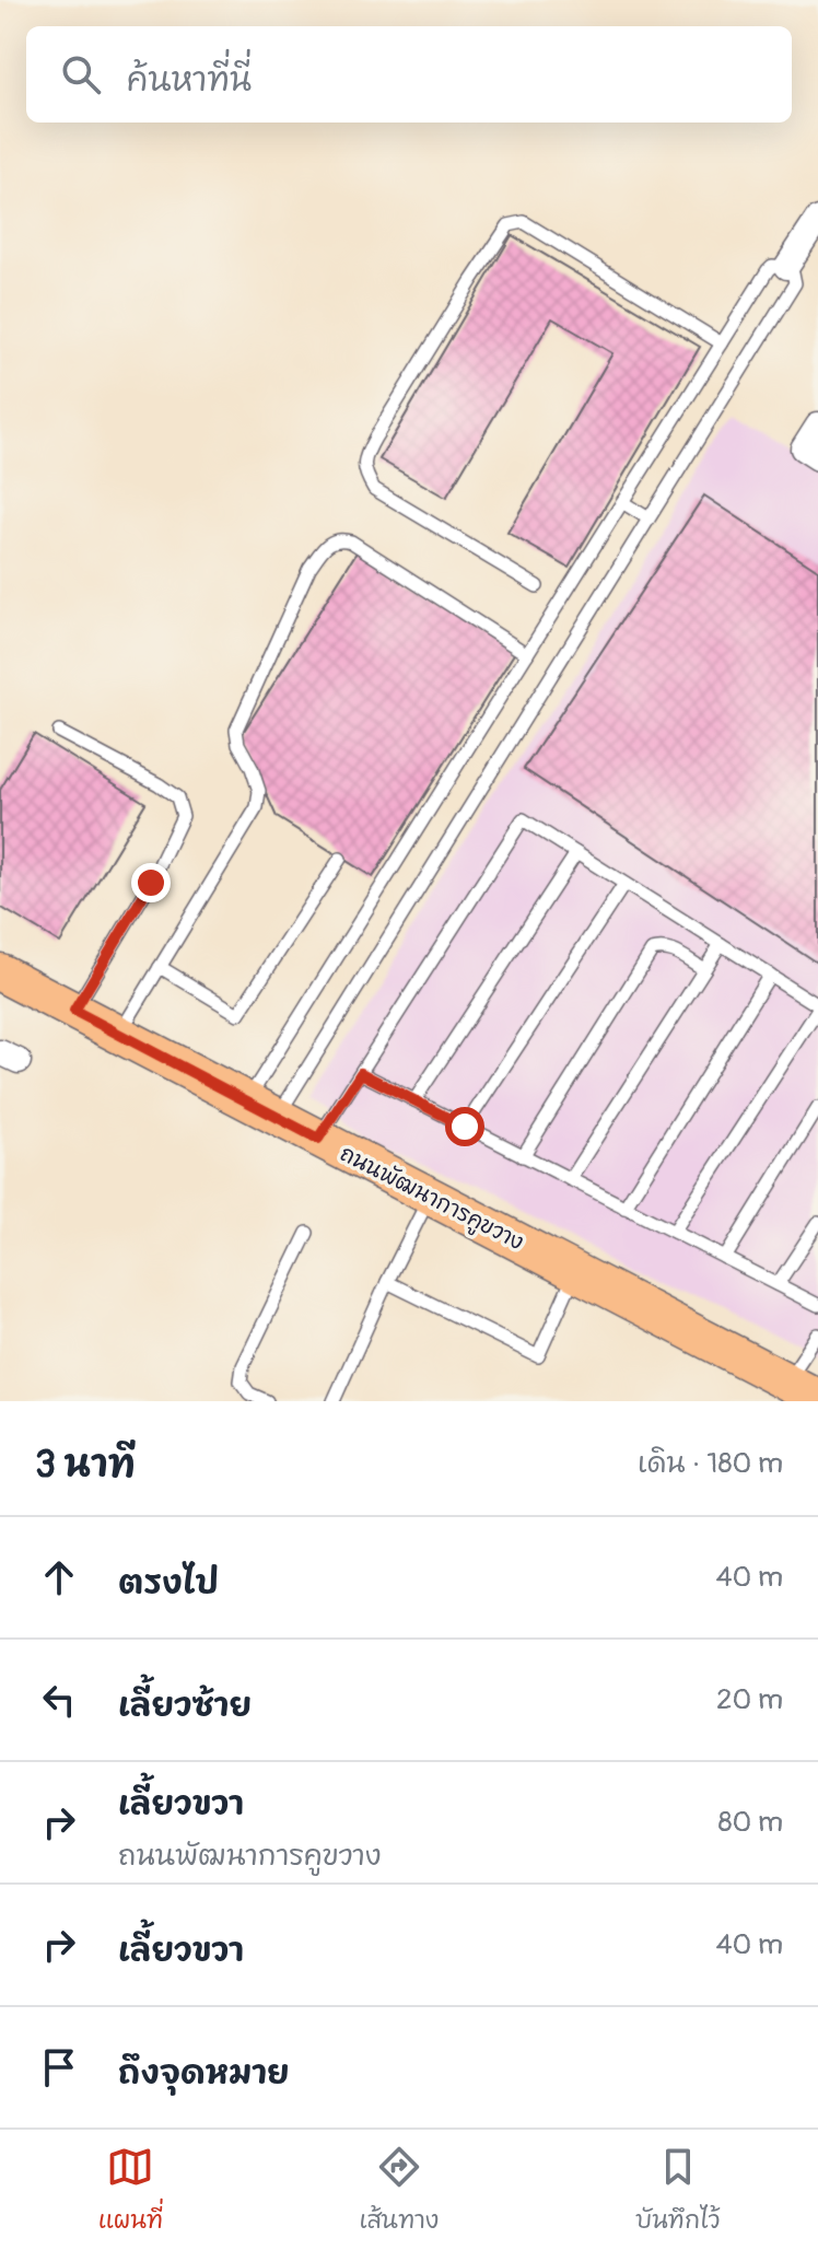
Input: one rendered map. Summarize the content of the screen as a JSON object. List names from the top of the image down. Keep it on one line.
{"streets":{"main road":["ถนนพัฒนาการคูขวาง"]},"page":{"search":"ค้นหาที่นี่","heading":["3 นาที","เดิน · 180 m"],"list":[["ตรงไป","40 m"],["เลี้ยวซ้าย","20 m"],["เลี้ยวขวา","ถนนพัฒนาการคูขวาง","80 m"],["เลี้ยวขวา","40 m"],"ถึงจุดหมาย"],"nav":["แผนที่","เส้นทาง","บันทึกไว้"]}}
